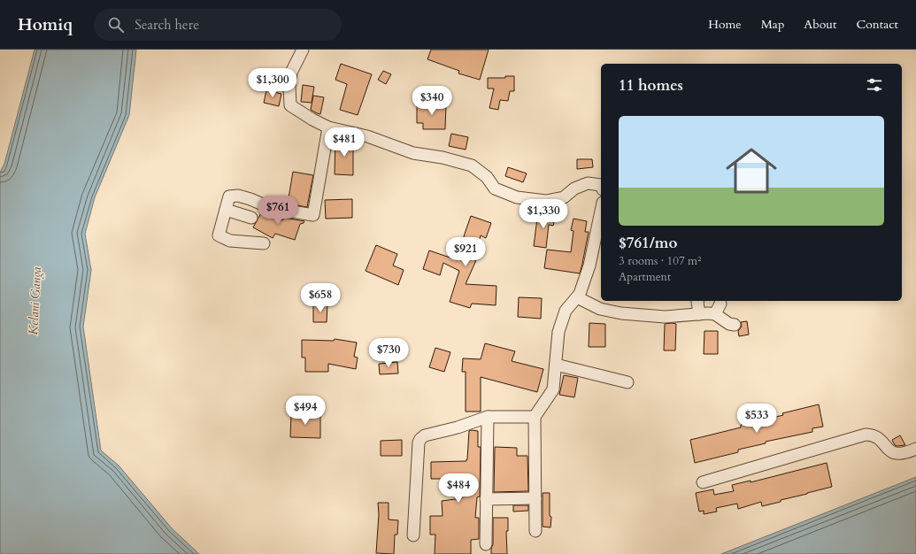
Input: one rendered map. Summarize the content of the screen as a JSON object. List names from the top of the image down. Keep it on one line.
{"water":["Kelani Ganga"],"page":{"header":"Homiq","search":"Search here","nav":["Home","Map","About","Contact"],"heading":"11 homes","price":["$1,300","$340","$481","$761","$1,330","$921","$658","$730","$494","$533","$484"],"list":[{"name":"$761/mo","note":"3 rooms · 107 m² · Apartment"}]}}
